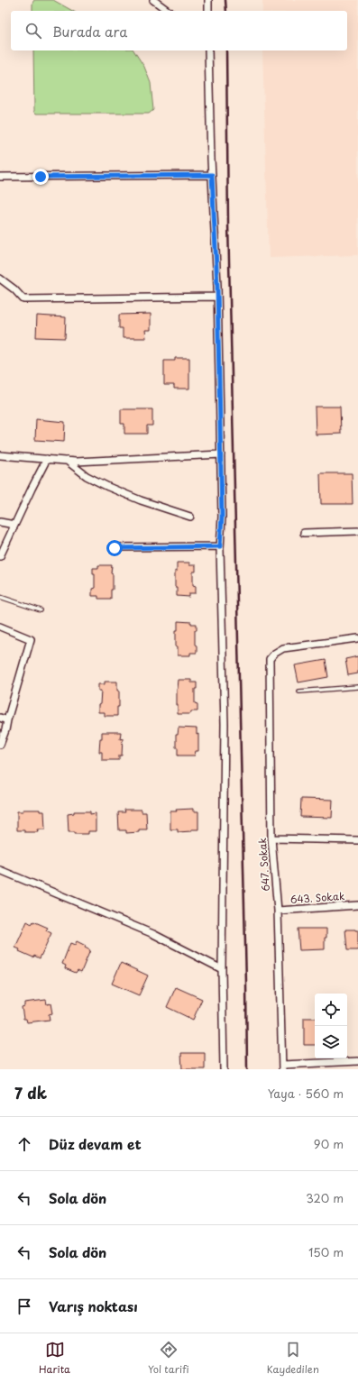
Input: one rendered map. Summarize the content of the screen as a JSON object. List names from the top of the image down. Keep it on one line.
{"streets":{"street":["647. Sokak","643. Sokak"]},"crossings":[["647. Sokak","643. Sokak"]],"page":{"search":"Burada ara","heading":["7 dk","Yaya · 560 m"],"list":[["Düz devam et","90 m"],["Sola dön","320 m"],["Sola dön","150 m"],"Varış noktası"],"nav":["Harita","Yol tarifi","Kaydedilen"]}}
